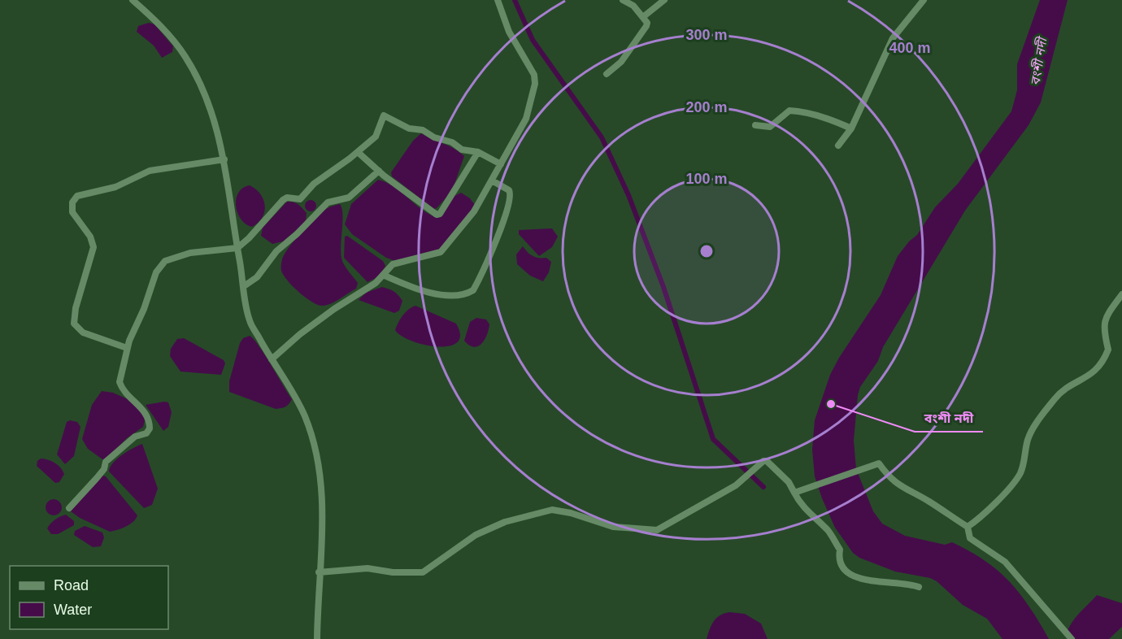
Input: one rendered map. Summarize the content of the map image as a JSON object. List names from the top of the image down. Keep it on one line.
{"water":["বংশী নদী"],"places":["বংশী নদী"],"legend":["Road","Water"],"rings":["300 m","400 m","200 m","100 m"]}
